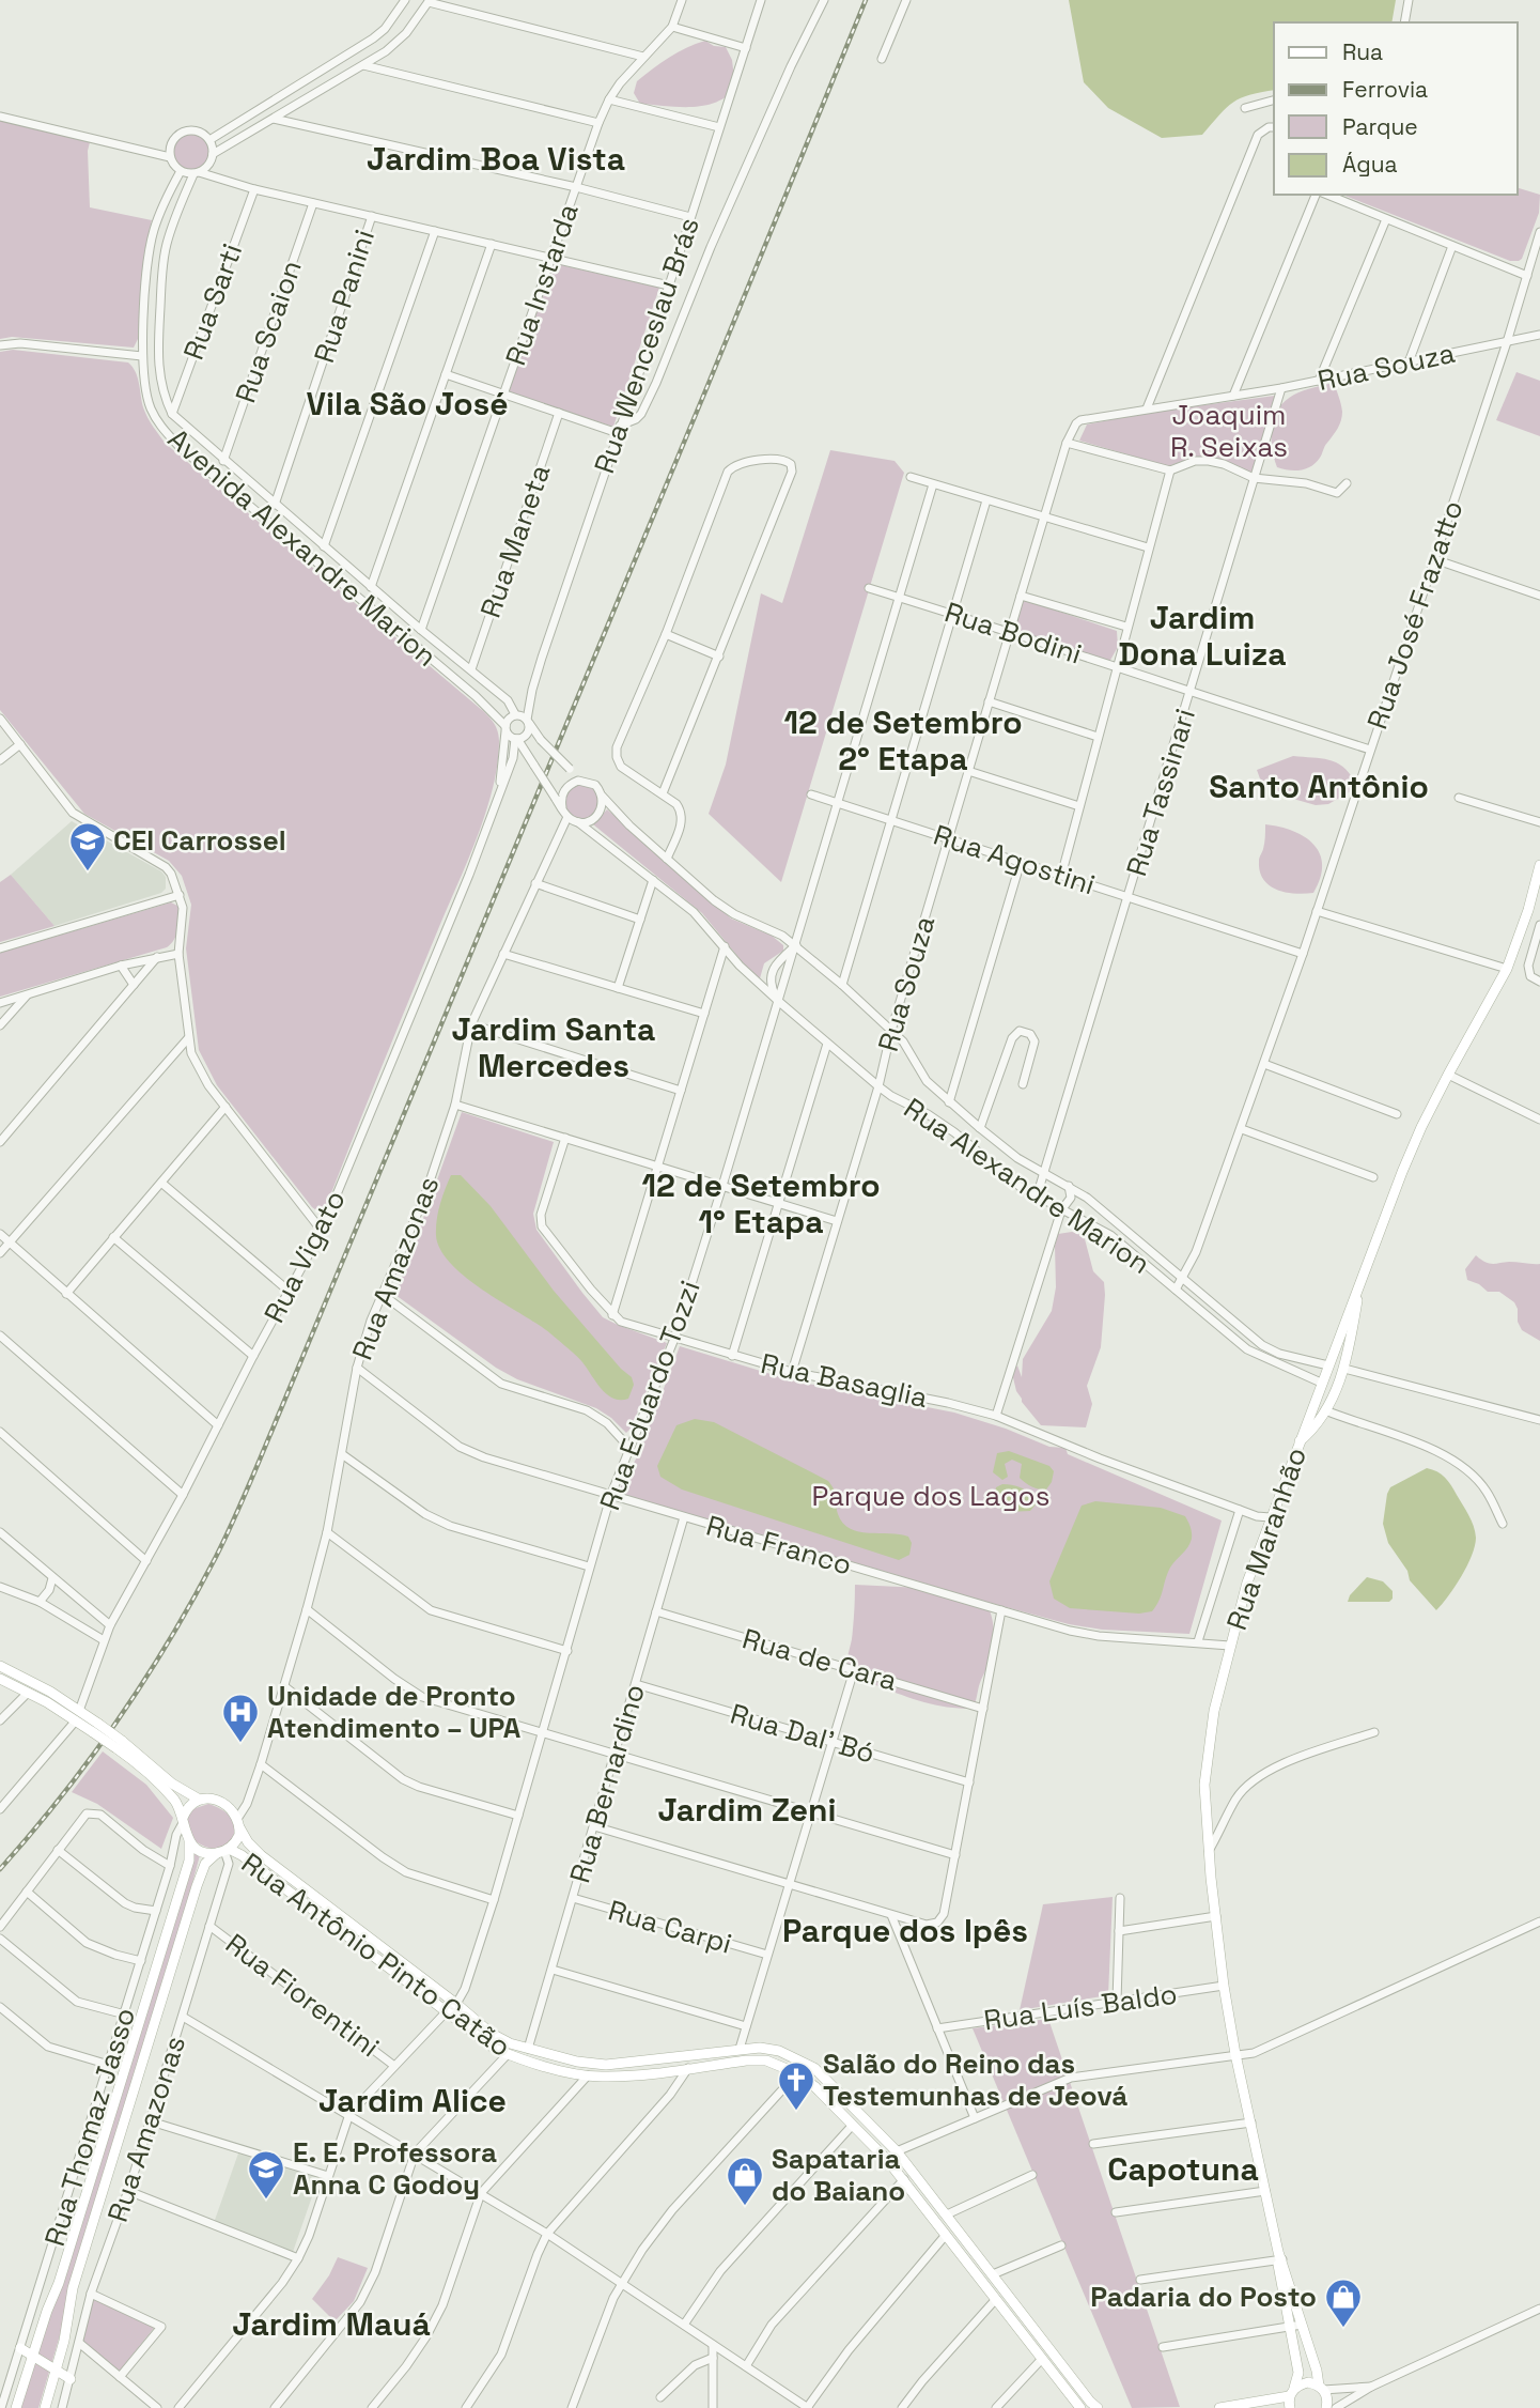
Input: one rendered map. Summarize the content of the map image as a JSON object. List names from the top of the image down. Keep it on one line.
{"streets":{"main road":["Rua Maranhão","Rua Antônio Pinto Catão"],"street":["Rua Instarda","Rua Panini","Rua Sarti","Rua Scaion","Rua Wenceslau Brás","Rua Souza","Rua Maneta","Avenida Alexandre Marion","Rua José Frazatto","Rua Bodini","Rua Tassinari","Rua Agostini","Rua Alexandre Marion","Rua Vigato","Rua Amazonas","Rua Basaglia","Rua Eduardo Tozzi","Rua Franco","Rua de Cara","Rua Dal' Bó","Rua Bernardino","Rua Carpi","Rua Fiorentini","Rua Luís Baldo","Rua Thomaz Jasso"]},"crossings":[["Rua Instarda","Avenida Alexandre Marion"],["Rua Panini","Avenida Alexandre Marion"],["Rua Sarti","Avenida Alexandre Marion"],["Rua Scaion","Avenida Alexandre Marion"],["Rua Souza","Rua José Frazatto"],["Rua Souza","Rua Bodini"],["Rua Souza","Rua Tassinari"],["Rua Souza","Rua Agostini"],["Rua Souza","Rua Alexandre Marion"],["Rua Souza","Rua Basaglia"],["Rua Maneta","Avenida Alexandre Marion"],["Avenida Alexandre Marion","Rua Vigato"],["Rua José Frazatto","Rua Bodini"],["Rua José Frazatto","Rua Agostini"],["Rua José Frazatto","Rua Alexandre Marion"],["Rua Bodini","Rua Tassinari"],["Rua Bodini","Rua Eduardo Tozzi"],["Rua Tassinari","Rua Agostini"],["Rua Tassinari","Rua Alexandre Marion"],["Rua Agostini","Rua Eduardo Tozzi"],["Rua Alexandre Marion","Rua Amazonas"],["Rua Alexandre Marion","Rua Eduardo Tozzi"],["Rua Alexandre Marion","Rua Maranhão"],["Rua Amazonas","Rua Franco"],["Rua Amazonas","Rua Antônio Pinto Catão"],["Rua Amazonas","Rua Fiorentini"],["Rua Amazonas","Rua Thomaz Jasso"],["Rua Basaglia","Rua Eduardo Tozzi"],["Rua Basaglia","Rua Maranhão"],["Rua Eduardo Tozzi","Rua Franco"],["Rua Eduardo Tozzi","Rua Antônio Pinto Catão"],["Rua Maranhão","Rua Franco"],["Rua Maranhão","Rua Luís Baldo"],["Rua Franco","Rua Bernardino"],["Rua de Cara","Rua Bernardino"],["Rua Dal' Bó","Rua Bernardino"],["Rua Bernardino","Rua Carpi"],["Rua Bernardino","Rua Antônio Pinto Catão"],["Rua Antônio Pinto Catão","Rua Thomaz Jasso"]],"districts":["Jardim Boa Vista","Vila São José","Jardim Dona Luiza","12 de Setembro 2° Etapa","Santo Antônio","Jardim Santa Mercedes","12 de Setembro 1° Etapa","Jardim Zeni","Parque dos Ipês","Jardim Alice","Capotuna","Jardim Mauá"],"parks":["Joaquim R. Seixas","Parque dos Lagos"],"places":{"school or university":["CEI Carrossel","E. E. Professora Anna C Godoy"],"hospital":["Unidade de Pronto Atendimento – UPA"],"church":["Salão do Reino das Testemunhas de Jeová"],"shop":["Sapataria do Baiano","Padaria do Posto"]},"legend":["Rua","Ferrovia","Parque","Água"]}
